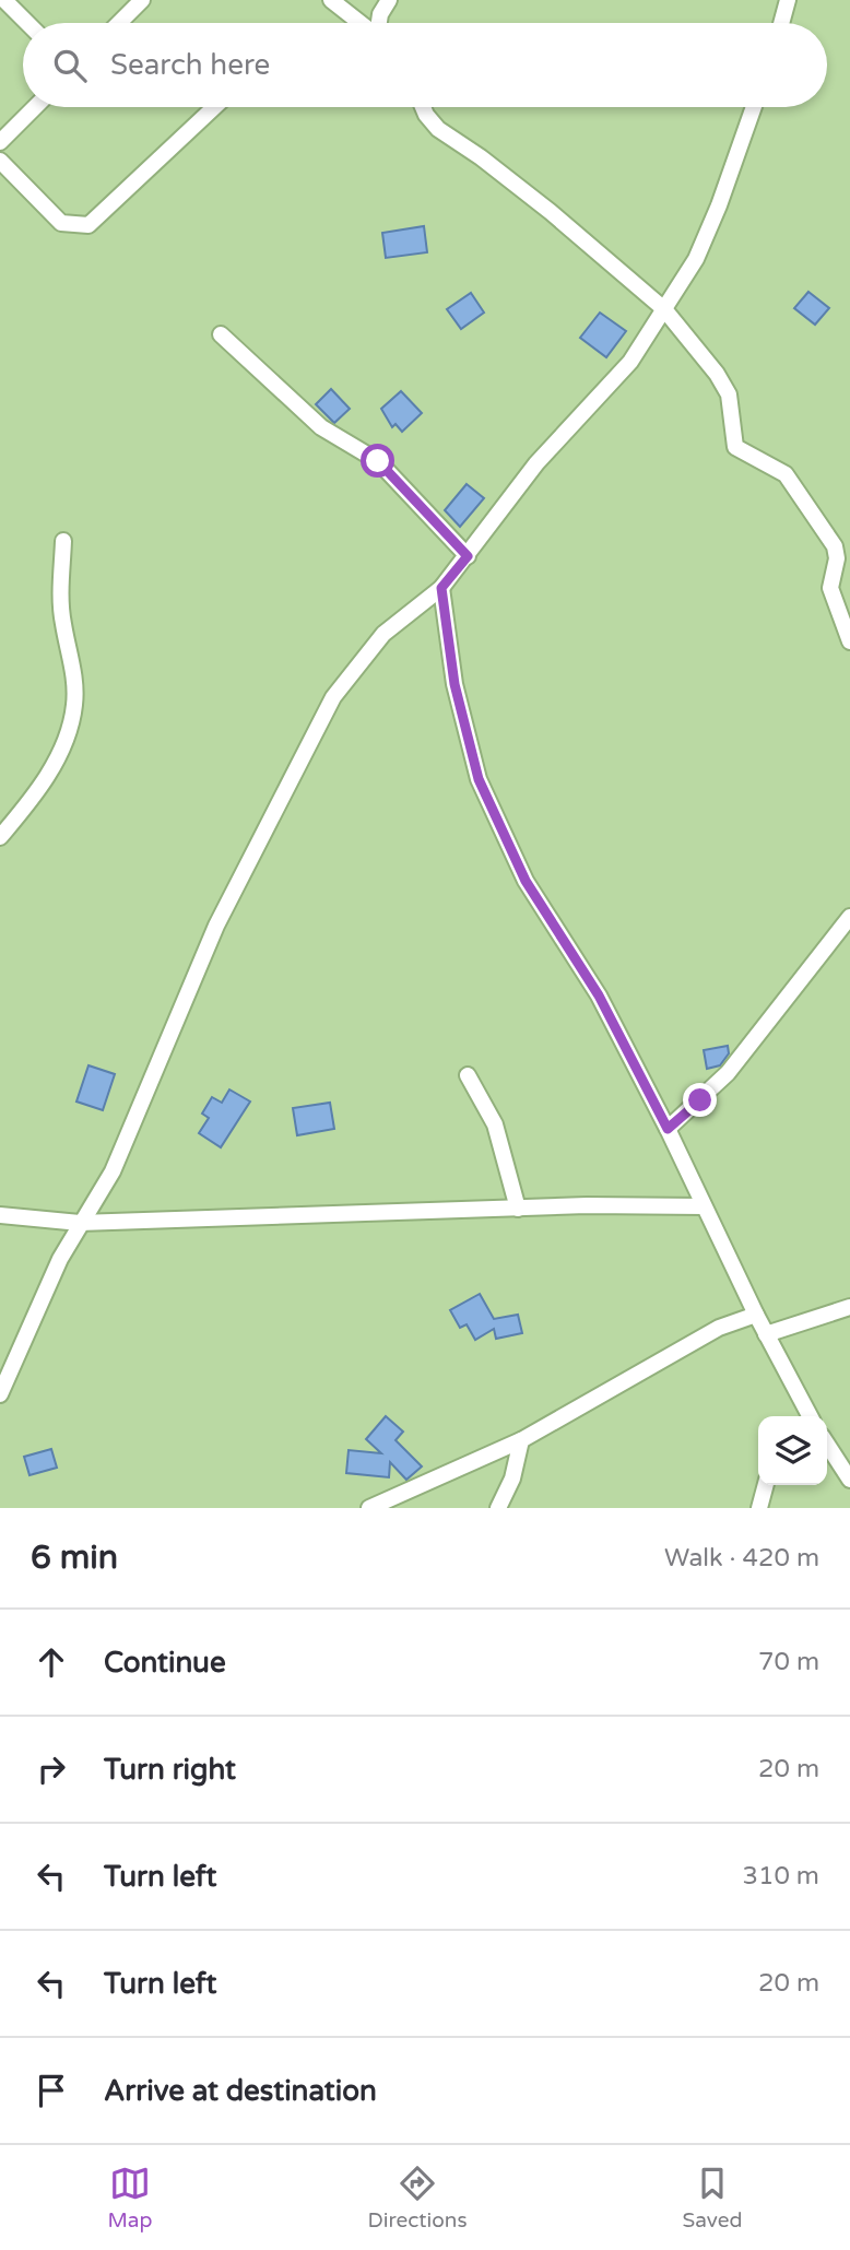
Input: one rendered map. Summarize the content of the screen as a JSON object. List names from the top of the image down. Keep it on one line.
{"page":{"search":"Search here","heading":["6 min","Walk · 420 m"],"list":[["Continue","70 m"],["Turn right","20 m"],["Turn left","310 m"],["Turn left","20 m"],"Arrive at destination"],"nav":["Map","Directions","Saved"]}}
